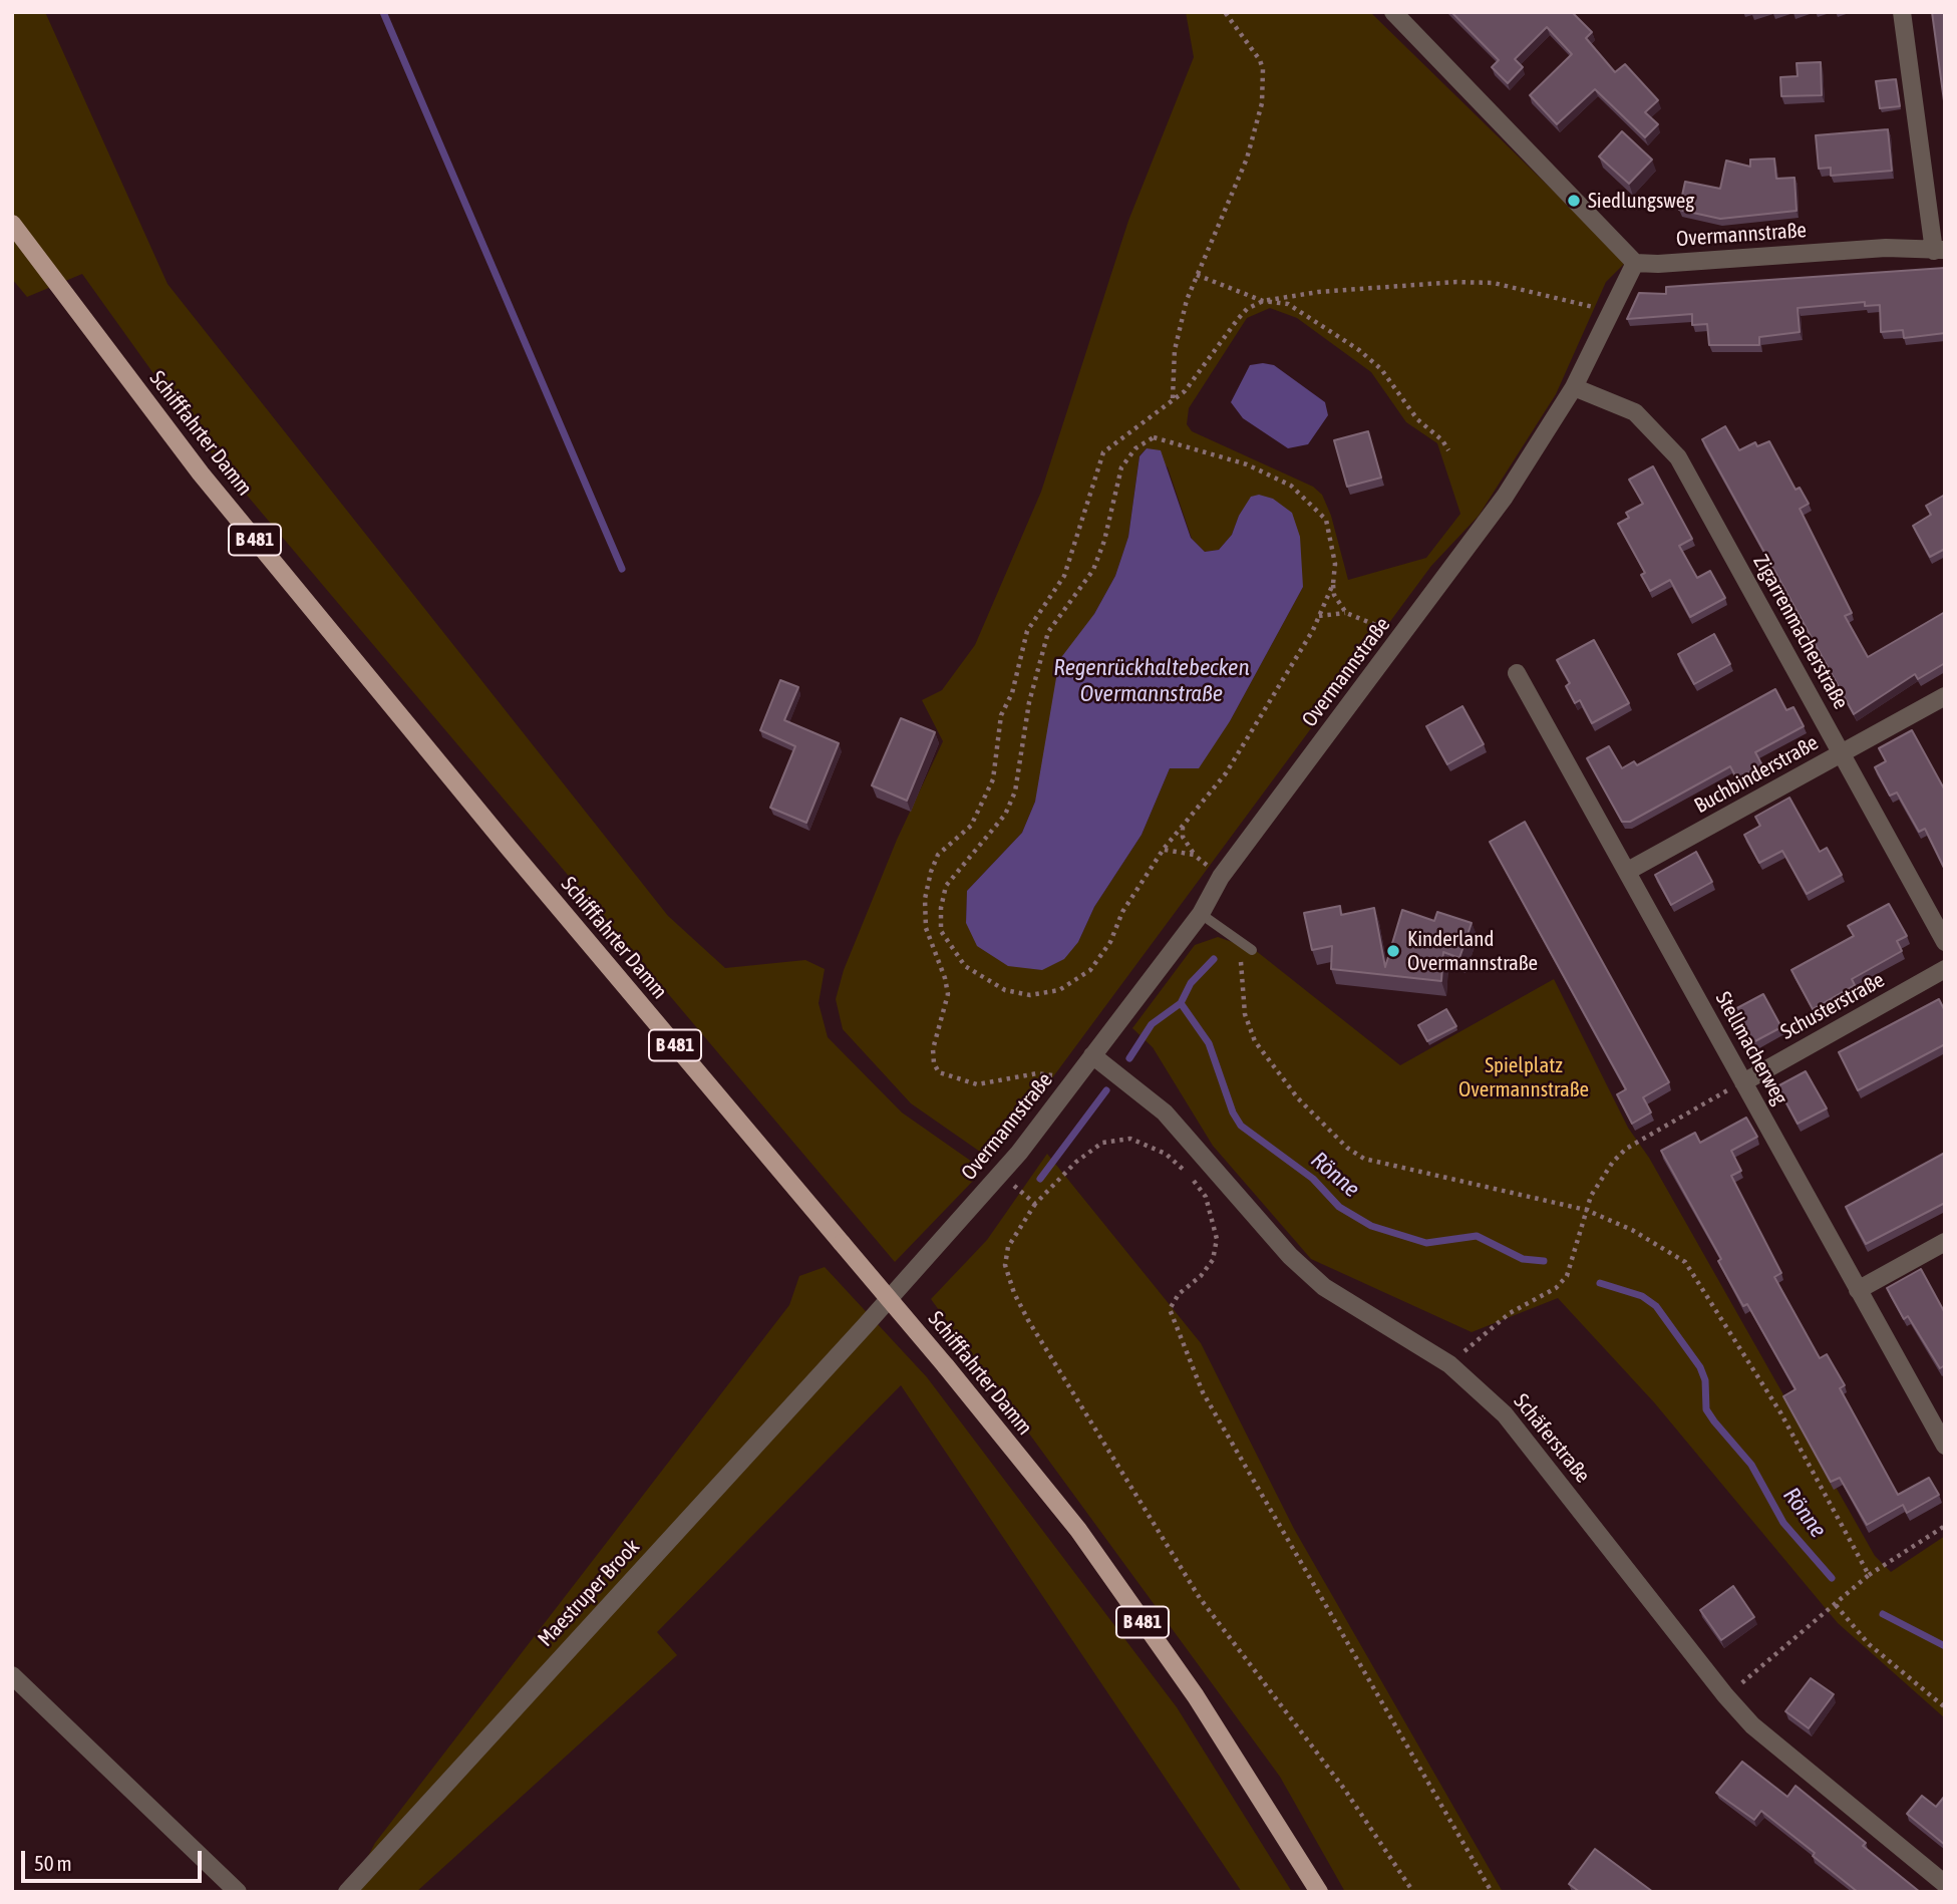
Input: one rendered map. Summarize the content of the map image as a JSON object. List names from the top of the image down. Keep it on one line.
{"streets":{"main road":["Schifffahrter Damm","B 481"],"street":["Overmannstraße","Zigarrenmacherstraße","Buchbinderstraße","Schusterstraße","Stellmacherweg","Schäferstraße","Maestruper Brook"]},"crossings":[["Overmannstraße","Zigarrenmacherstraße"],["Overmannstraße","Schäferstraße"],["Overmannstraße","Maestruper Brook"],["Zigarrenmacherstraße","Buchbinderstraße"],["Buchbinderstraße","Stellmacherweg"],["Schusterstraße","Stellmacherweg"]],"water":["Regenrückhaltebecken Overmannstraße","Rönne"],"parks":["Spielplatz Overmannstraße"],"places":["Siedlungsweg","Kinderland Overmannstraße"],"scale_bar":"50 m"}
